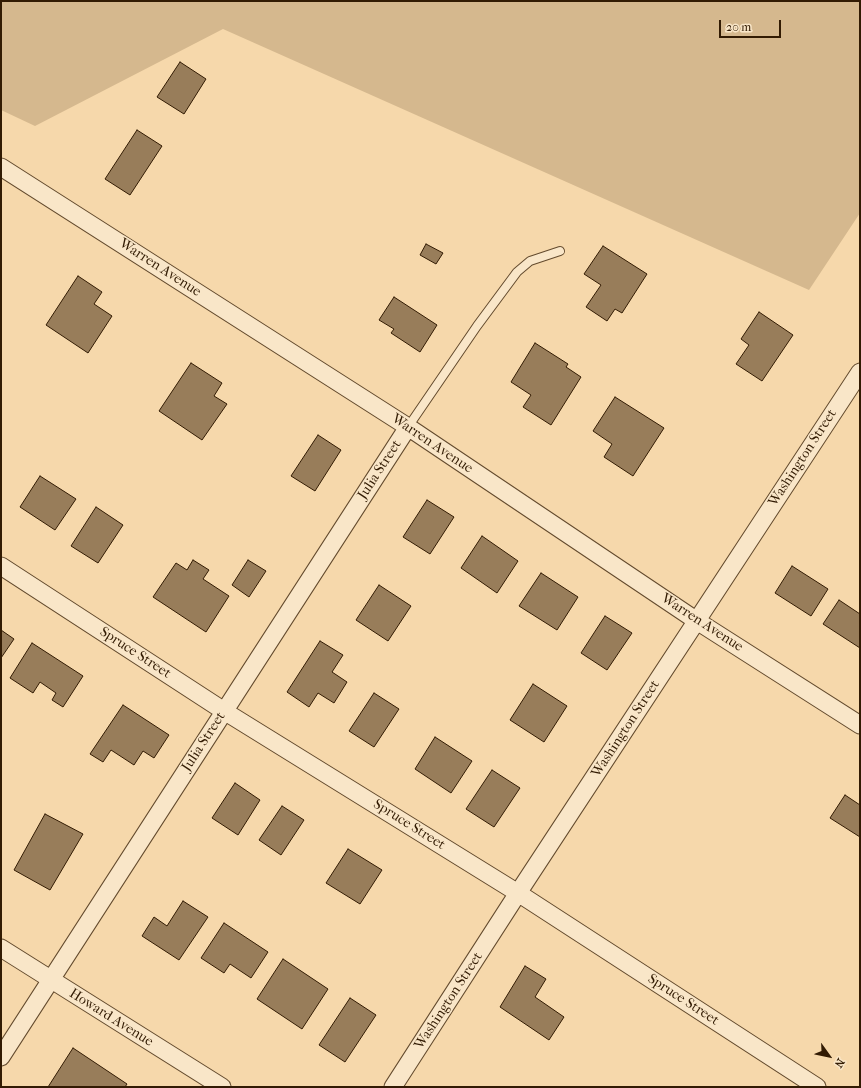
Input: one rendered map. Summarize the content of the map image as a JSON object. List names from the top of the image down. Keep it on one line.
{"streets":{"street":["Warren Avenue","Washington Street","Julia Street","Spruce Street","Howard Avenue"]},"crossings":[["Warren Avenue","Washington Street"],["Warren Avenue","Julia Street"],["Washington Street","Spruce Street"],["Julia Street","Spruce Street"],["Julia Street","Howard Avenue"]],"scale_bar":"20 m","north":"bottom right"}
